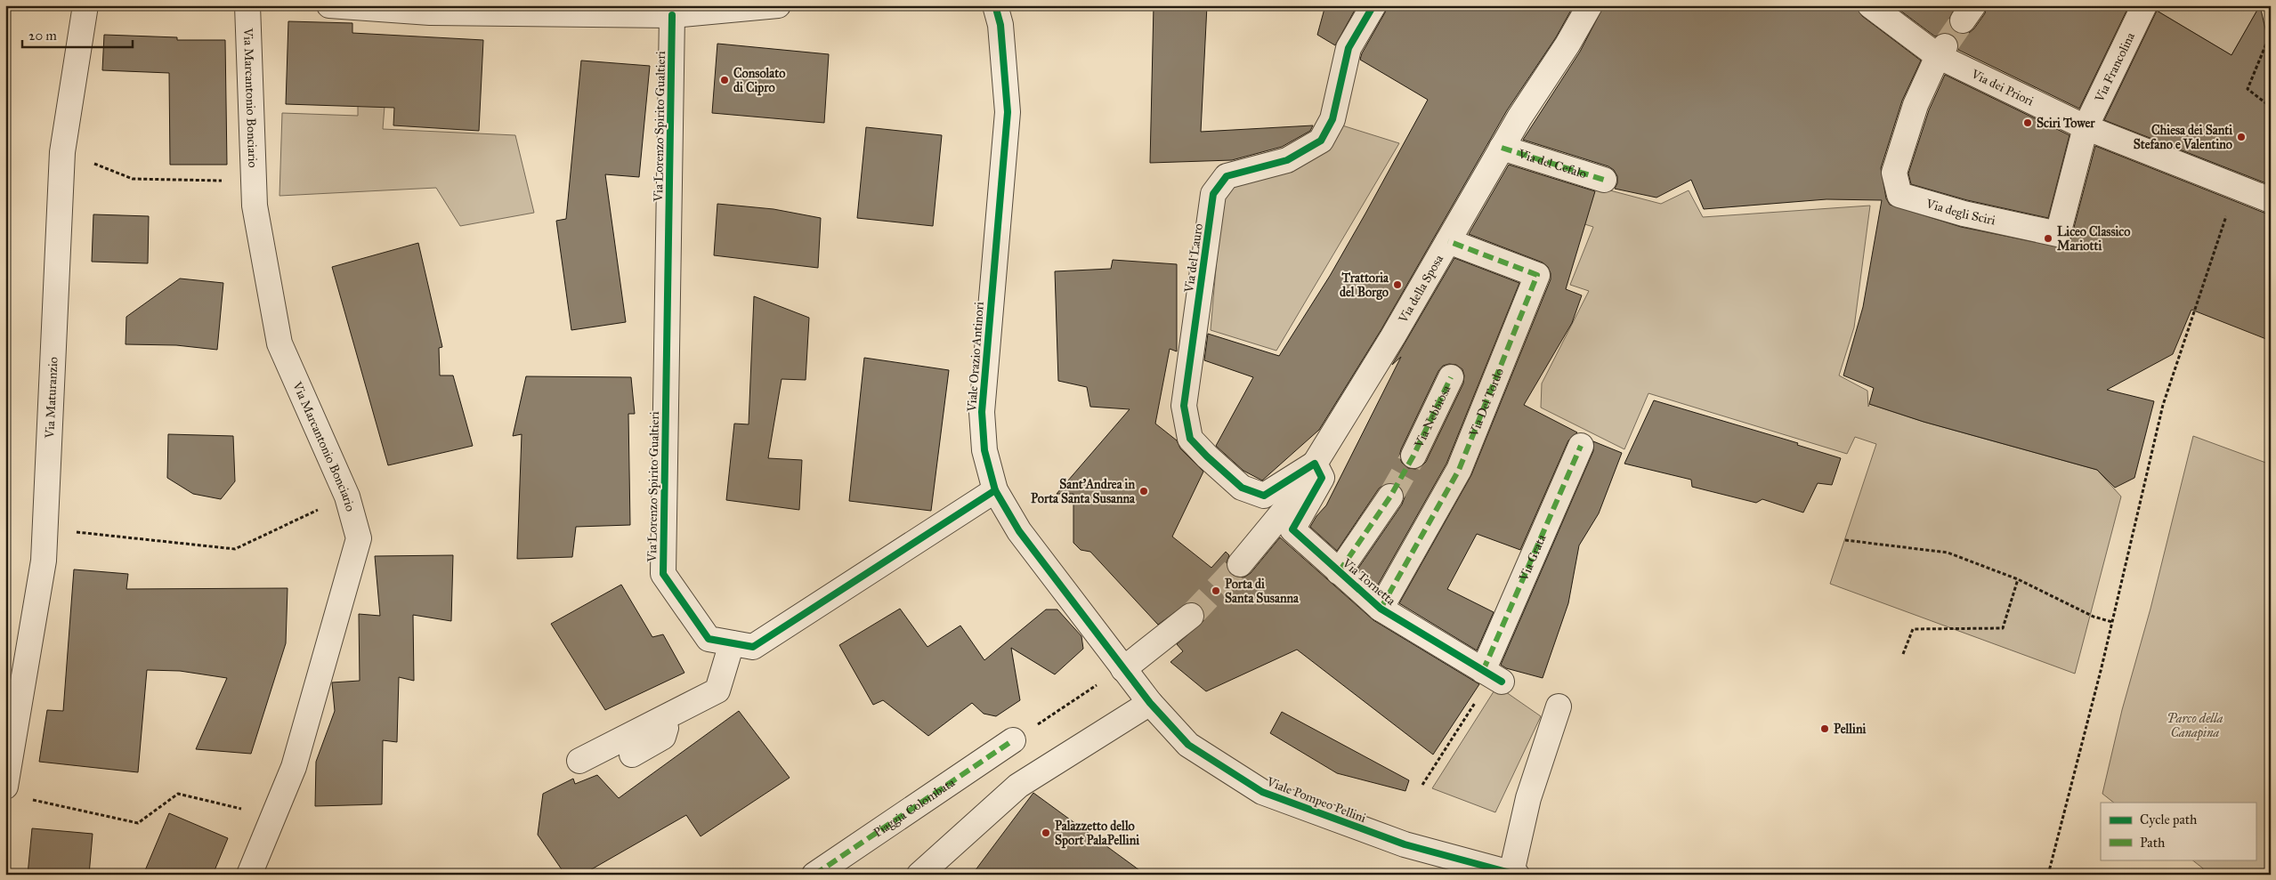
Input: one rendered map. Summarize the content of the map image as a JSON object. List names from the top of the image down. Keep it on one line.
{"streets":{"street":["Via Francolina","Via dei Priori","Via Marcantonio Bonciario","Via Lorenzo Spirito Gualtieri","Via del Cefalo","Via degli Sciri","Via del Lauro","Via della Sposa","Viale Orazio Antinori","Via Maturanzio","Via Del Tordo","Via Nebbiosa","Via Grata","Via Tornetta","Viale Pompeo Pellini","Piaggia Colombata"]},"crossings":[["Via Francolina","Via dei Priori"],["Via Francolina","Via degli Sciri"],["Via dei Priori","Via degli Sciri"],["Via Lorenzo Spirito Gualtieri","Viale Orazio Antinori"],["Via del Cefalo","Via della Sposa"],["Via del Lauro","Via della Sposa"],["Via del Lauro","Via Tornetta"],["Via della Sposa","Via Del Tordo"],["Via della Sposa","Via Tornetta"],["Viale Orazio Antinori","Viale Pompeo Pellini"],["Via Del Tordo","Via Tornetta"],["Via Grata","Via Tornetta"]],"parks":["Parco della Canapina"],"places":["Consolato di Cipro","Sciri Tower","Chiesa dei Santi Stefano e Valentino","Liceo Classico Mariotti","Trattoria del Borgo","Sant'Andrea in Porta Santa Susanna","Porta di Santa Susanna","Pellini","Palazzetto dello Sport PalaPellini"],"legend":["Cycle path","Path"],"scale_bar":"20 m"}
